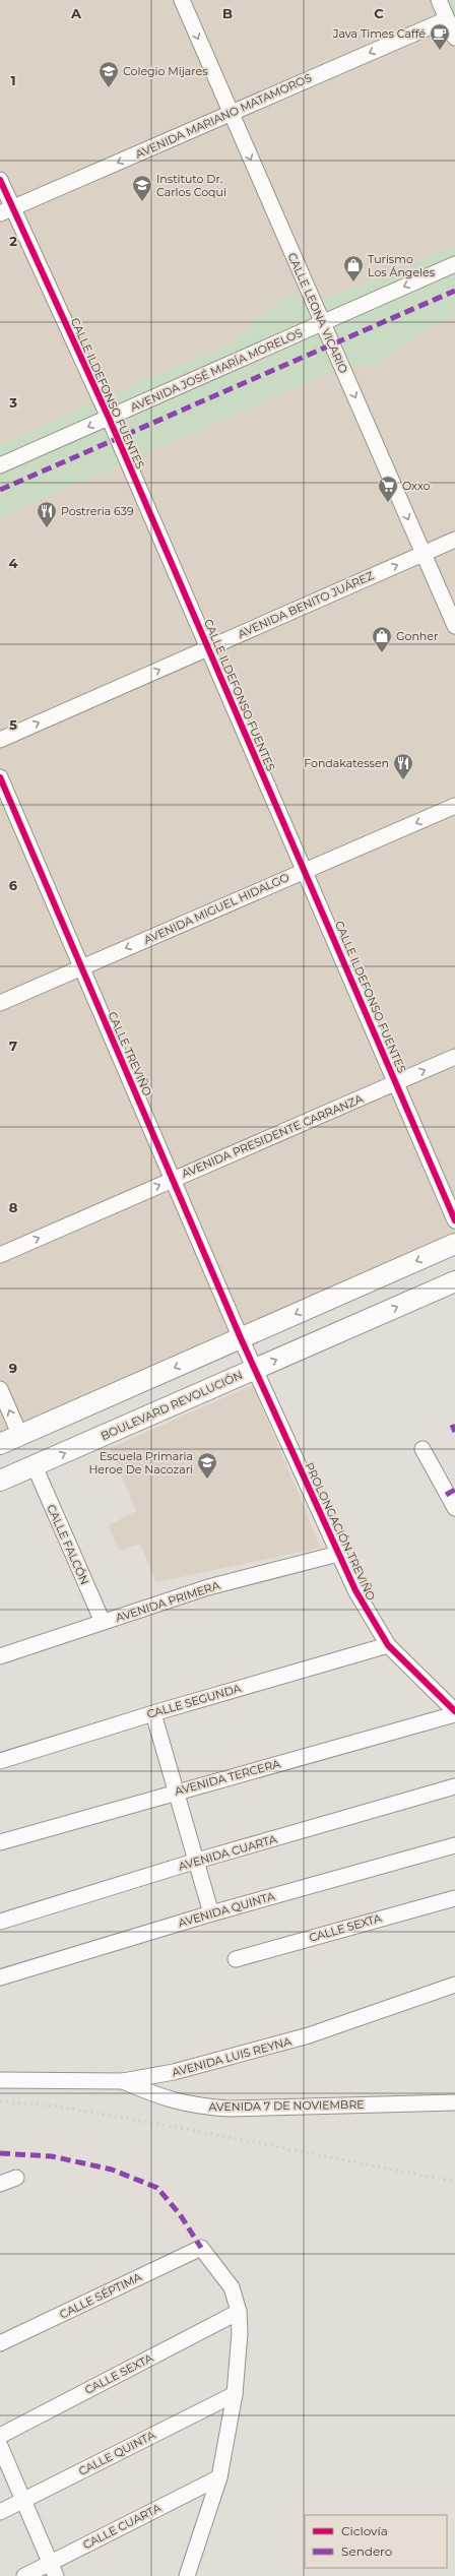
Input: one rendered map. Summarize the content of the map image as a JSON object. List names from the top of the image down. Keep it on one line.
{"streets":{"main road":["BOULEVARD REVOLUCIÓN"],"street":["AVENIDA MARIANO MATAMOROS","CALLE LEONA VICARIO","AVENIDA JOSÉ MARÍA MORELOS","CALLE ILDEFONSO FUENTES","AVENIDA BENITO JUÁREZ","AVENIDA MIGUEL HIDALGO","CALLE TREVIÑO","AVENIDA PRESIDENTE CARRANZA","PROLONGACIÓN TREVIÑO","CALLE FALCÓN","AVENIDA PRIMERA","CALLE SEGUNDA","AVENIDA TERCERA","AVENIDA CUARTA","AVENIDA QUINTA","CALLE SEXTA","AVENIDA LUIS REYNA","AVENIDA 7 DE NOVIEMBRE","CALLE SÉPTIMA","CALLE QUINTA","CALLE CUARTA"]},"crossings":[["AVENIDA MARIANO MATAMOROS","CALLE LEONA VICARIO"],["AVENIDA MARIANO MATAMOROS","CALLE ILDEFONSO FUENTES"],["CALLE LEONA VICARIO","AVENIDA JOSÉ MARÍA MORELOS"],["CALLE LEONA VICARIO","AVENIDA BENITO JUÁREZ"],["AVENIDA JOSÉ MARÍA MORELOS","CALLE ILDEFONSO FUENTES"],["CALLE ILDEFONSO FUENTES","AVENIDA BENITO JUÁREZ"],["CALLE ILDEFONSO FUENTES","AVENIDA MIGUEL HIDALGO"],["CALLE ILDEFONSO FUENTES","AVENIDA PRESIDENTE CARRANZA"],["AVENIDA MIGUEL HIDALGO","CALLE TREVIÑO"],["CALLE TREVIÑO","AVENIDA PRESIDENTE CARRANZA"],["CALLE TREVIÑO","PROLONGACIÓN TREVIÑO"],["BOULEVARD REVOLUCIÓN","PROLONGACIÓN TREVIÑO"],["BOULEVARD REVOLUCIÓN","CALLE FALCÓN"],["PROLONGACIÓN TREVIÑO","AVENIDA PRIMERA"],["PROLONGACIÓN TREVIÑO","CALLE SEGUNDA"],["PROLONGACIÓN TREVIÑO","AVENIDA TERCERA"],["CALLE FALCÓN","AVENIDA PRIMERA"],["CALLE SEXTA","CALLE SÉPTIMA"],["AVENIDA LUIS REYNA","AVENIDA 7 DE NOVIEMBRE"]],"one_way":["AVENIDA MARIANO MATAMOROS","CALLE LEONA VICARIO","AVENIDA JOSÉ MARÍA MORELOS","AVENIDA BENITO JUÁREZ","AVENIDA MIGUEL HIDALGO","AVENIDA PRESIDENTE CARRANZA"],"places":{"cafe":["Java Times Caffé"],"school or university":["Colegio Mijares","Instituto Dr. Carlos Coqui","Escuela Primaria Heroe De Nacozari"],"shop":["Turismo Los Ángeles","Gonher"],"supermarket":["Oxxo"],"restaurant":["Postreria 639","Fondakatessen"]},"legend":["Ciclovía","Sendero"],"grid":{"columns":["A","B","C"],"rows":["1","2","3","4","5","6","7","8","9"]}}
